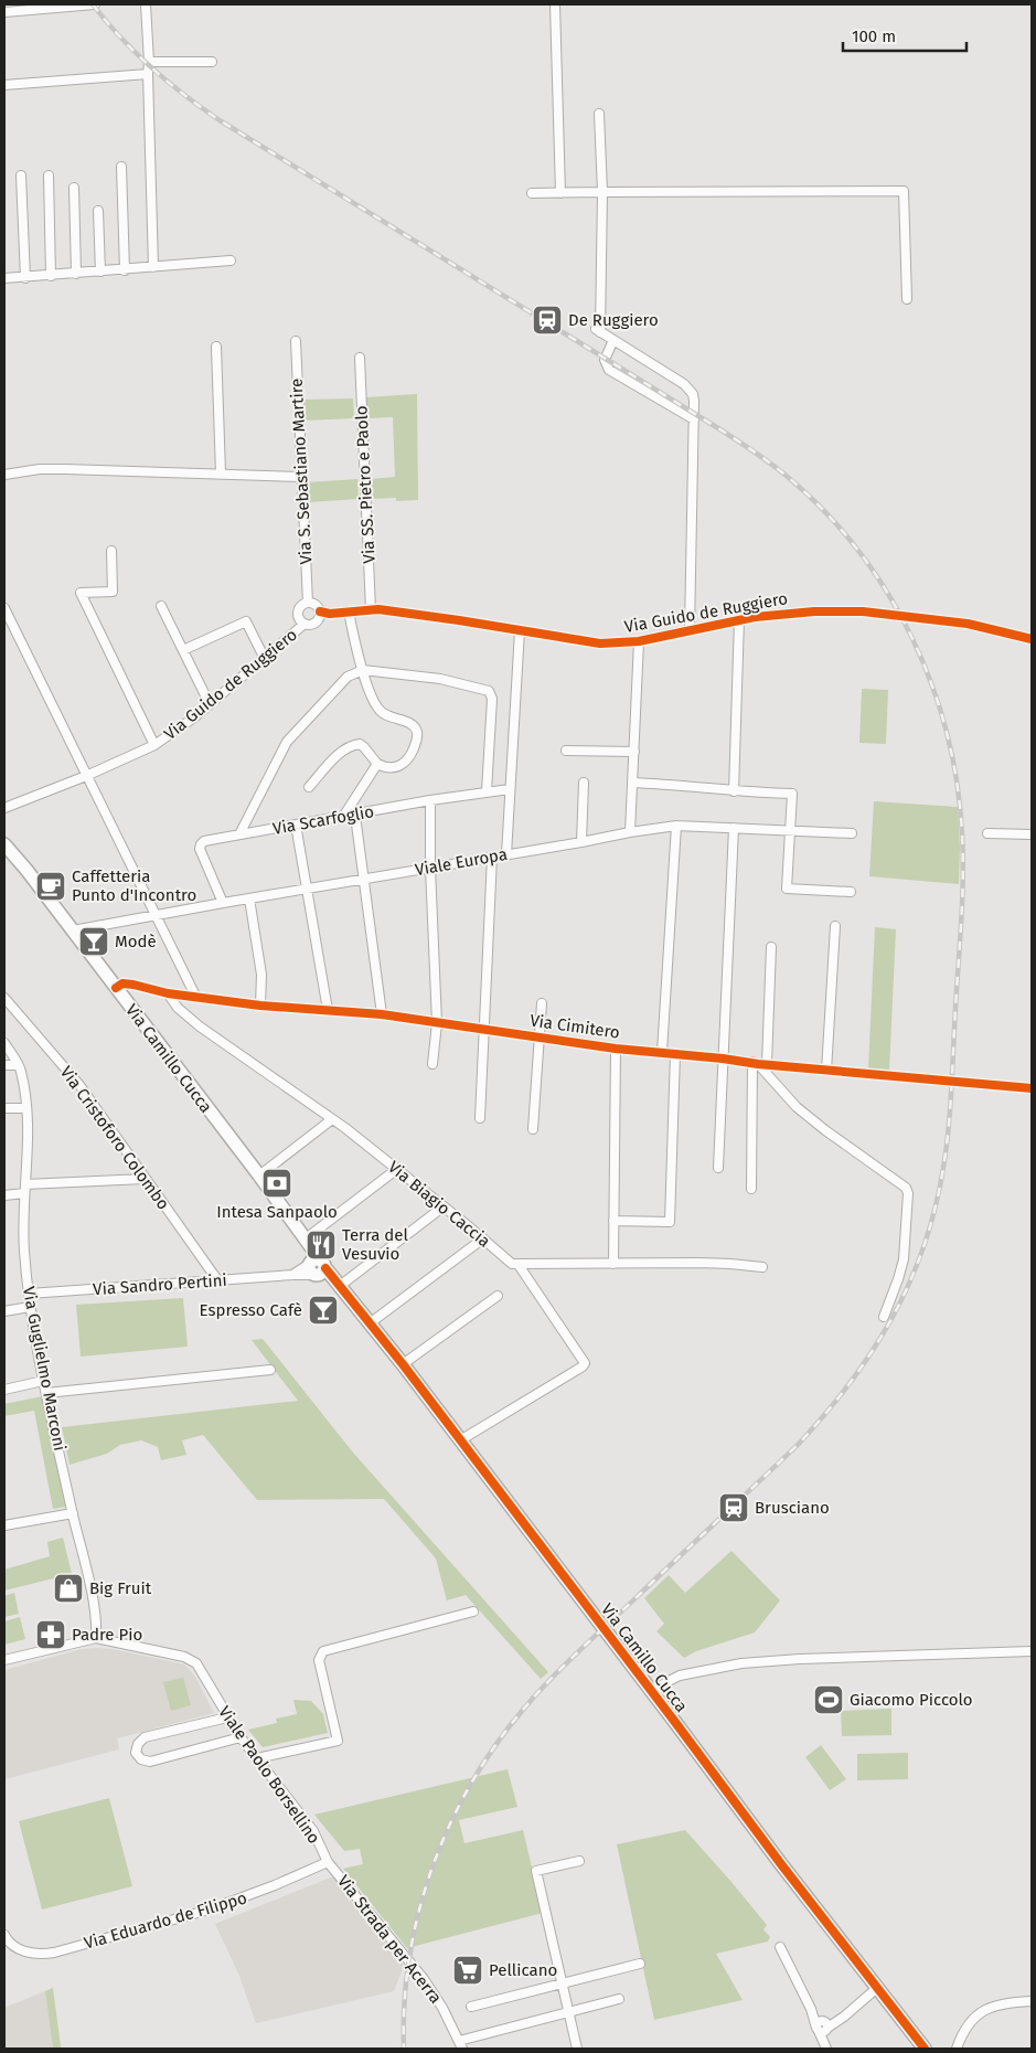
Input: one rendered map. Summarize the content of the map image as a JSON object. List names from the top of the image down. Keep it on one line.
{"streets":{"street":["Via S. Sebastiano Martire","Via SS. Pietro e Paolo","Via Guido de Ruggiero","Via Scarfoglio","Viale Europa","Via Cimitero","Via Camillo Cucca","Via Cristoforo Colombo","Via Biagio Caccia","Via Sandro Pertini","Via Guglielmo Marconi","Viale Paolo Borsellino","Via Eduardo de Filippo","Via Strada per Acerra"]},"crossings":[["Via S. Sebastiano Martire","Via Guido de Ruggiero"],["Via SS. Pietro e Paolo","Via Guido de Ruggiero"],["Via Scarfoglio","Viale Europa"],["Viale Europa","Via Camillo Cucca"],["Via Cimitero","Via Camillo Cucca"],["Via Cimitero","Via Biagio Caccia"],["Via Camillo Cucca","Via Sandro Pertini"],["Via Cristoforo Colombo","Via Sandro Pertini"],["Via Sandro Pertini","Via Guglielmo Marconi"],["Via Guglielmo Marconi","Viale Paolo Borsellino"],["Viale Paolo Borsellino","Via Eduardo de Filippo"],["Viale Paolo Borsellino","Via Strada per Acerra"],["Via Eduardo de Filippo","Via Strada per Acerra"]],"places":{"station":["De Ruggiero","Brusciano"],"cafe":["Caffetteria Punto d'Incontro"],"bar":["Modè","Espresso Cafè"],"bank":["Intesa Sanpaolo"],"restaurant":["Terra del Vesuvio"],"shop":["Big Fruit"],"pharmacy":["Padre Pio"],"sports":["Giacomo Piccolo"],"supermarket":["Pellicano"]},"scale_bar":"100 m"}
